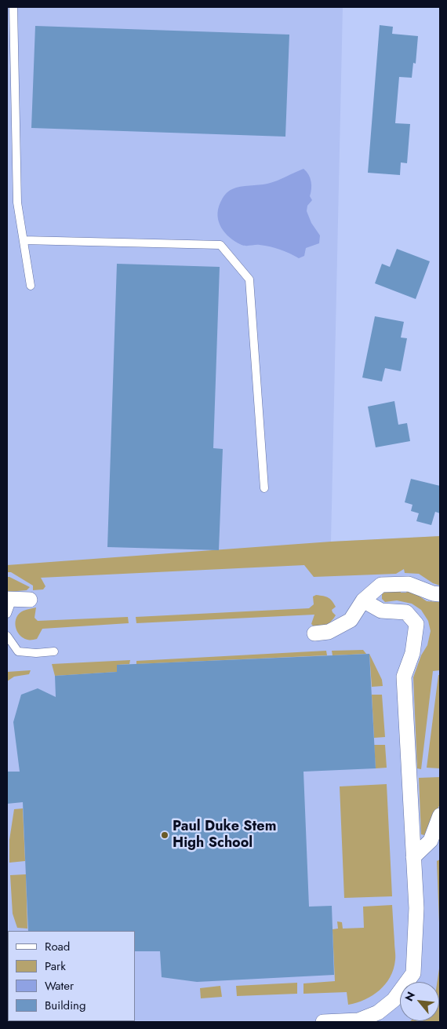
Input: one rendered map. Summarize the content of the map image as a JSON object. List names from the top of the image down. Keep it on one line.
{"places":["Paul Duke Stem High School"],"legend":["Road","Park","Water","Building"],"north":"top left"}
